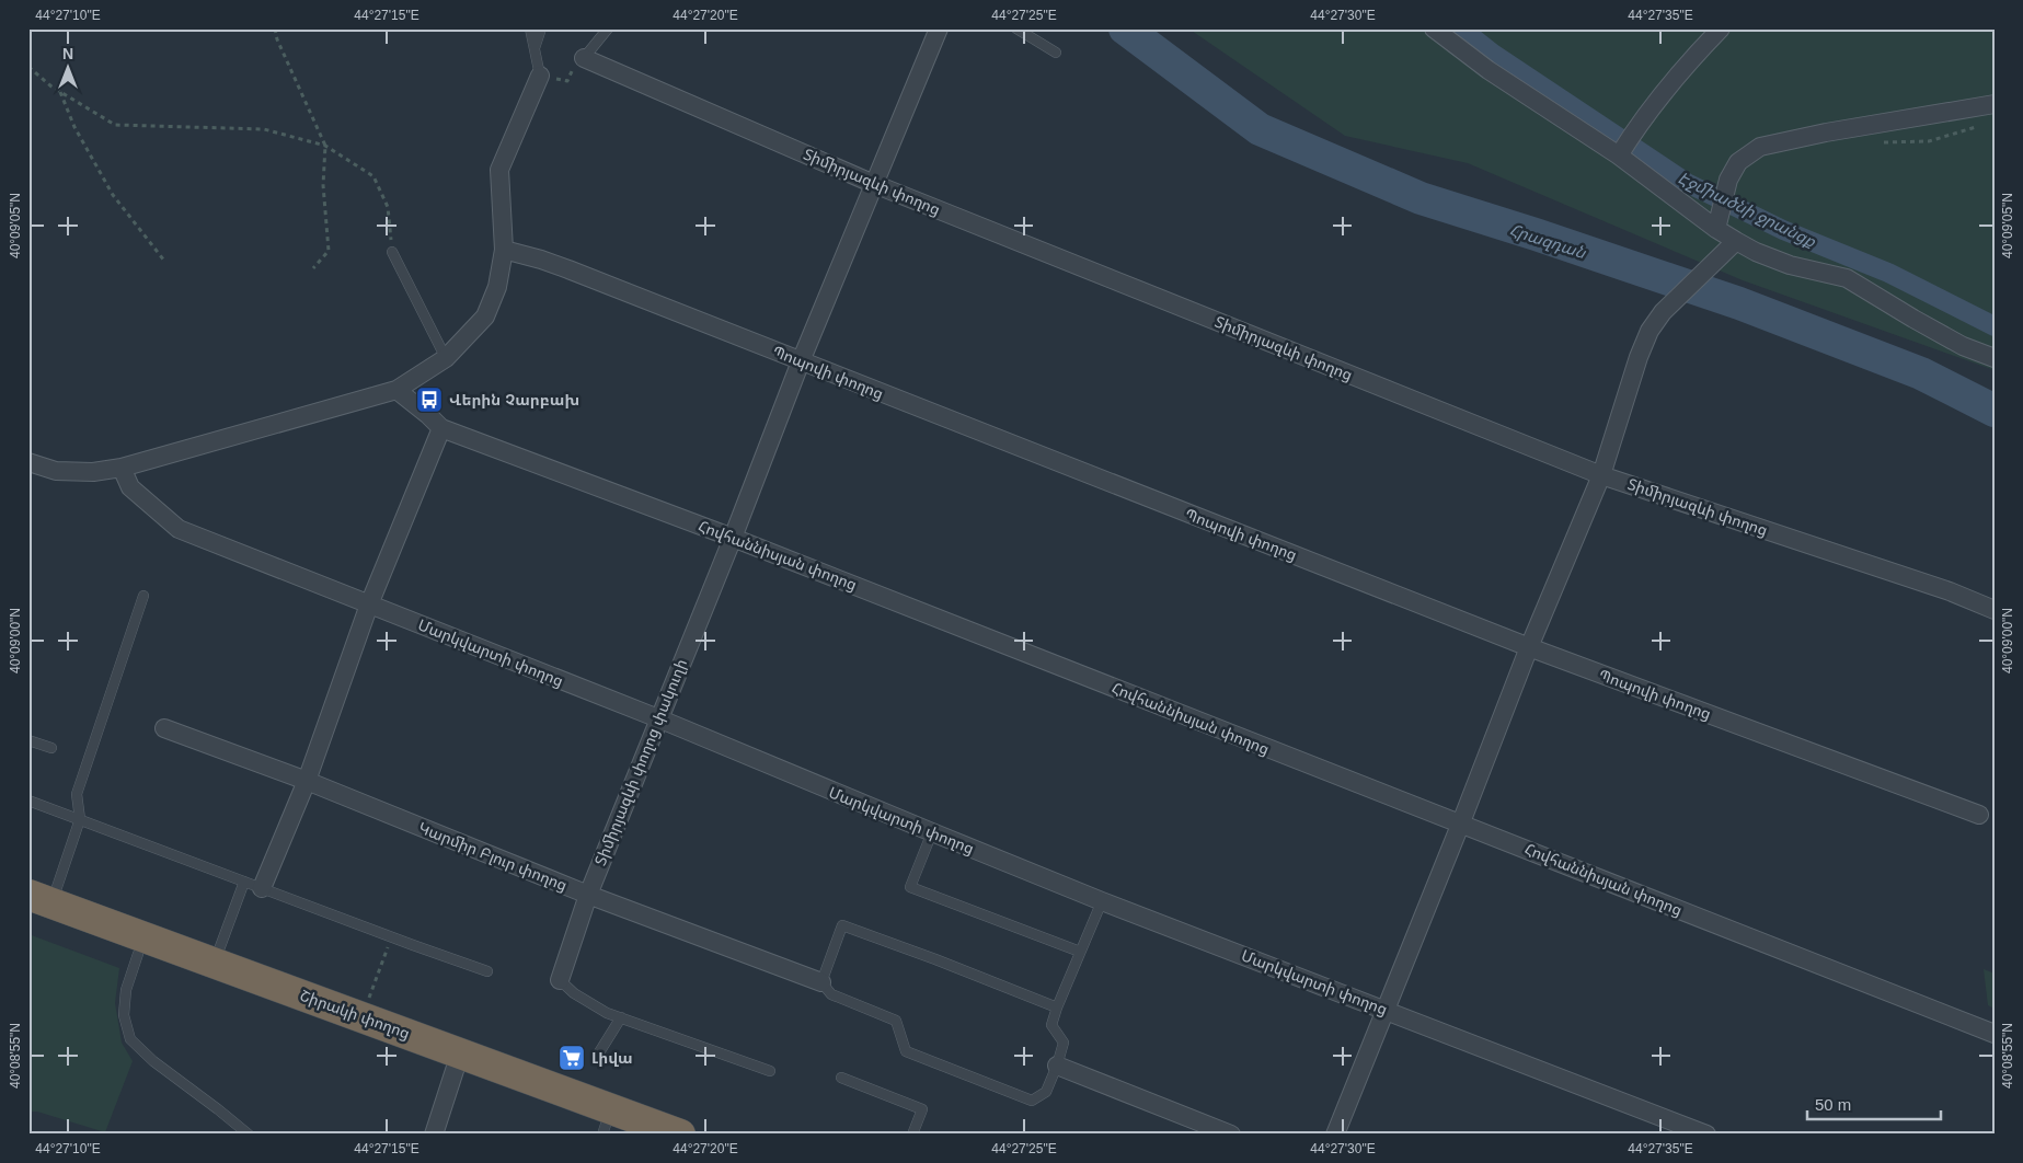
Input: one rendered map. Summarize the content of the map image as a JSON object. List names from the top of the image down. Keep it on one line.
{"streets":{"highway":["Շիրակի փողոց"],"street":["Տիմիրյազևի փողոց","Պոպովի փողոց","Հովհաննիսյան փողոց","Մարկվարտի փողոց","Տիմիրյազևի փողոց փակուղի","Կարմիր Բլուր փողոց"]},"crossings":[["Տիմիրյազևի փողոց","Տիմիրյազևի փողոց փակուղի"],["Պոպովի փողոց","Տիմիրյազևի փողոց փակուղի"],["Հովհաննիսյան փողոց","Տիմիրյազևի փողոց փակուղի"],["Մարկվարտի փողոց","Տիմիրյազևի փողոց փակուղի"],["Տիմիրյազևի փողոց փակուղի","Կարմիր Բլուր փողոց"]],"water":["Էջմիածնի ջրանցք","Հրազդան"],"places":{"bus stop":["Վերին Չարբախ"],"supermarket":["Լիվա"]},"scale_bar":"50 m","north":"top","coordinates":["44°27'10\"E","44°27'15\"E","44°27'20\"E","44°27'25\"E","44°27'30\"E","44°27'35\"E","40°09'05\"N","40°09'00\"N","40°08'55\"N"]}
